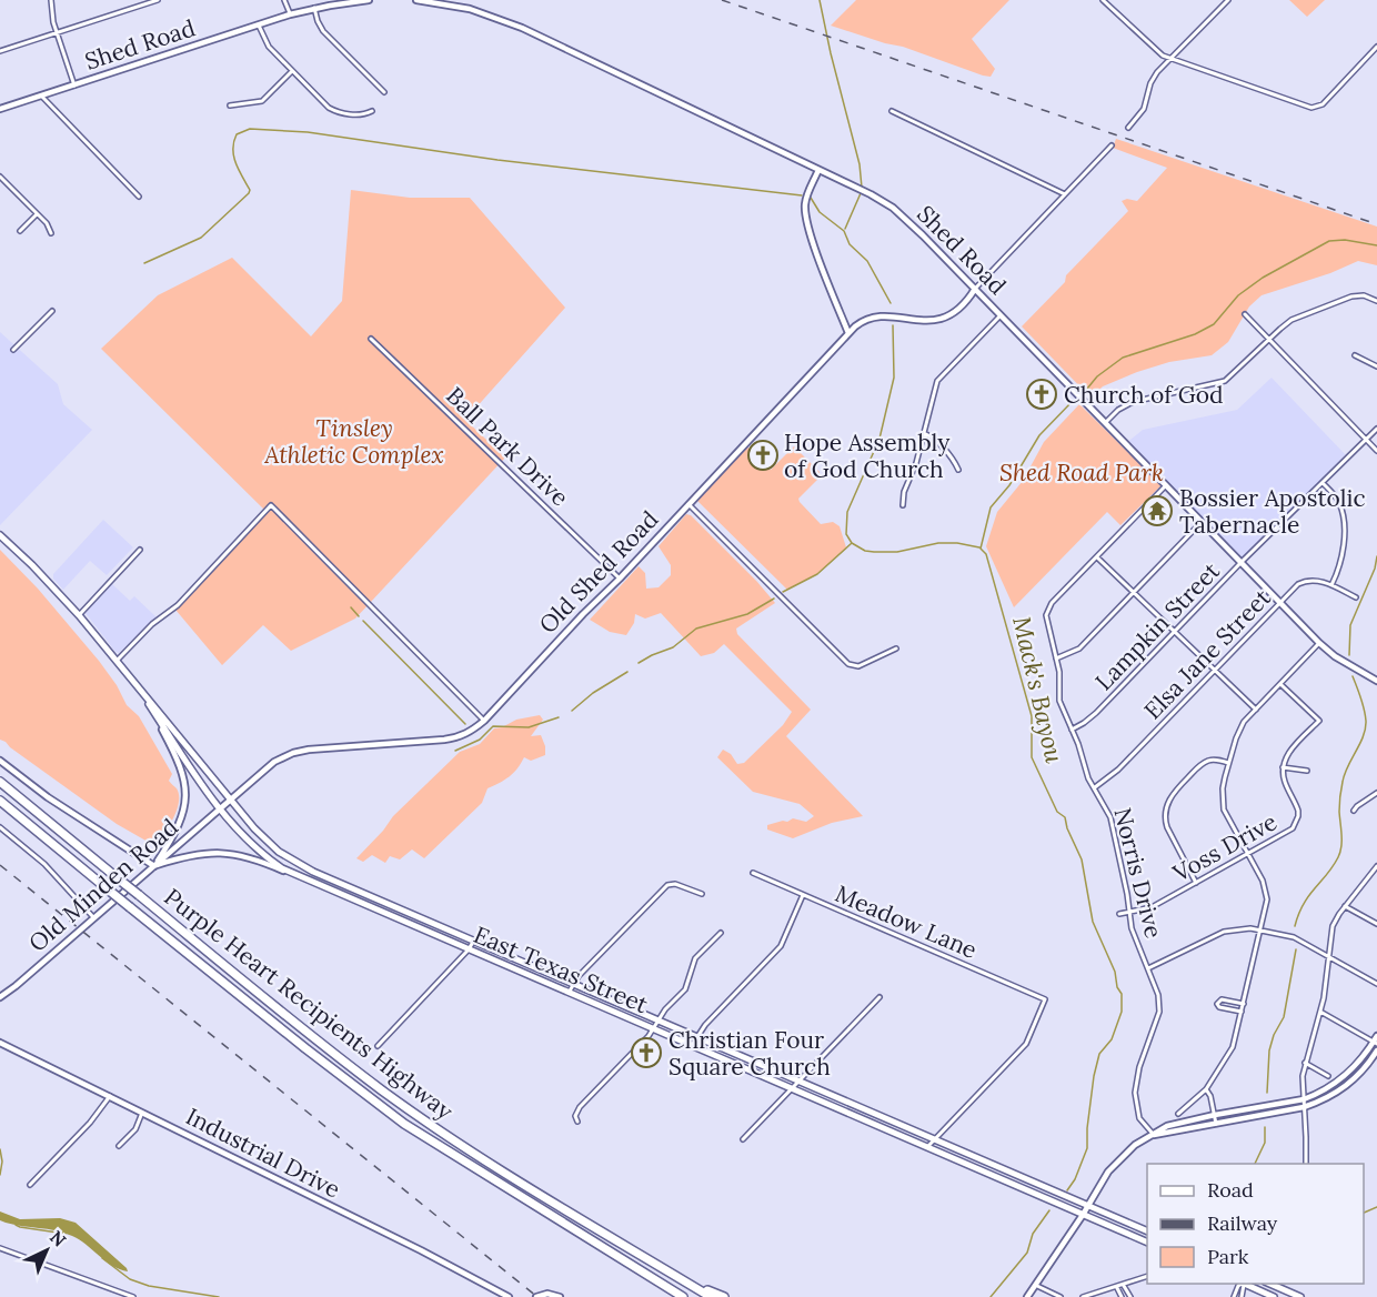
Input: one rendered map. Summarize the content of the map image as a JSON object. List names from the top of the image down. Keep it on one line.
{"streets":{"highway":["Purple Heart Recipients Highway"],"main road":["East Texas Street"],"street":["Shed Road","Ball Park Drive","Old Shed Road","Lampkin Street","Elsa Jane Street","Voss Drive","Norris Drive","Old Minden Road","Meadow Lane","Industrial Drive"]},"crossings":[["Shed Road","Old Shed Road"],["Shed Road","Lampkin Street"],["Shed Road","Elsa Jane Street"],["Ball Park Drive","Old Shed Road"],["Old Shed Road","Old Minden Road"],["Old Shed Road","East Texas Street"],["Lampkin Street","Norris Drive"],["Elsa Jane Street","Norris Drive"],["Voss Drive","Norris Drive"],["Old Minden Road","East Texas Street"],["Meadow Lane","East Texas Street"]],"water":["Mack's Bayou"],"parks":["Tinsley Athletic Complex","Shed Road Park"],"places":{"church":["Church of God","Hope Assembly of God Church","Christian Four Square Church"],"temple":["Bossier Apostolic Tabernacle"]},"legend":["Road","Railway","Park"],"north":"top right"}
